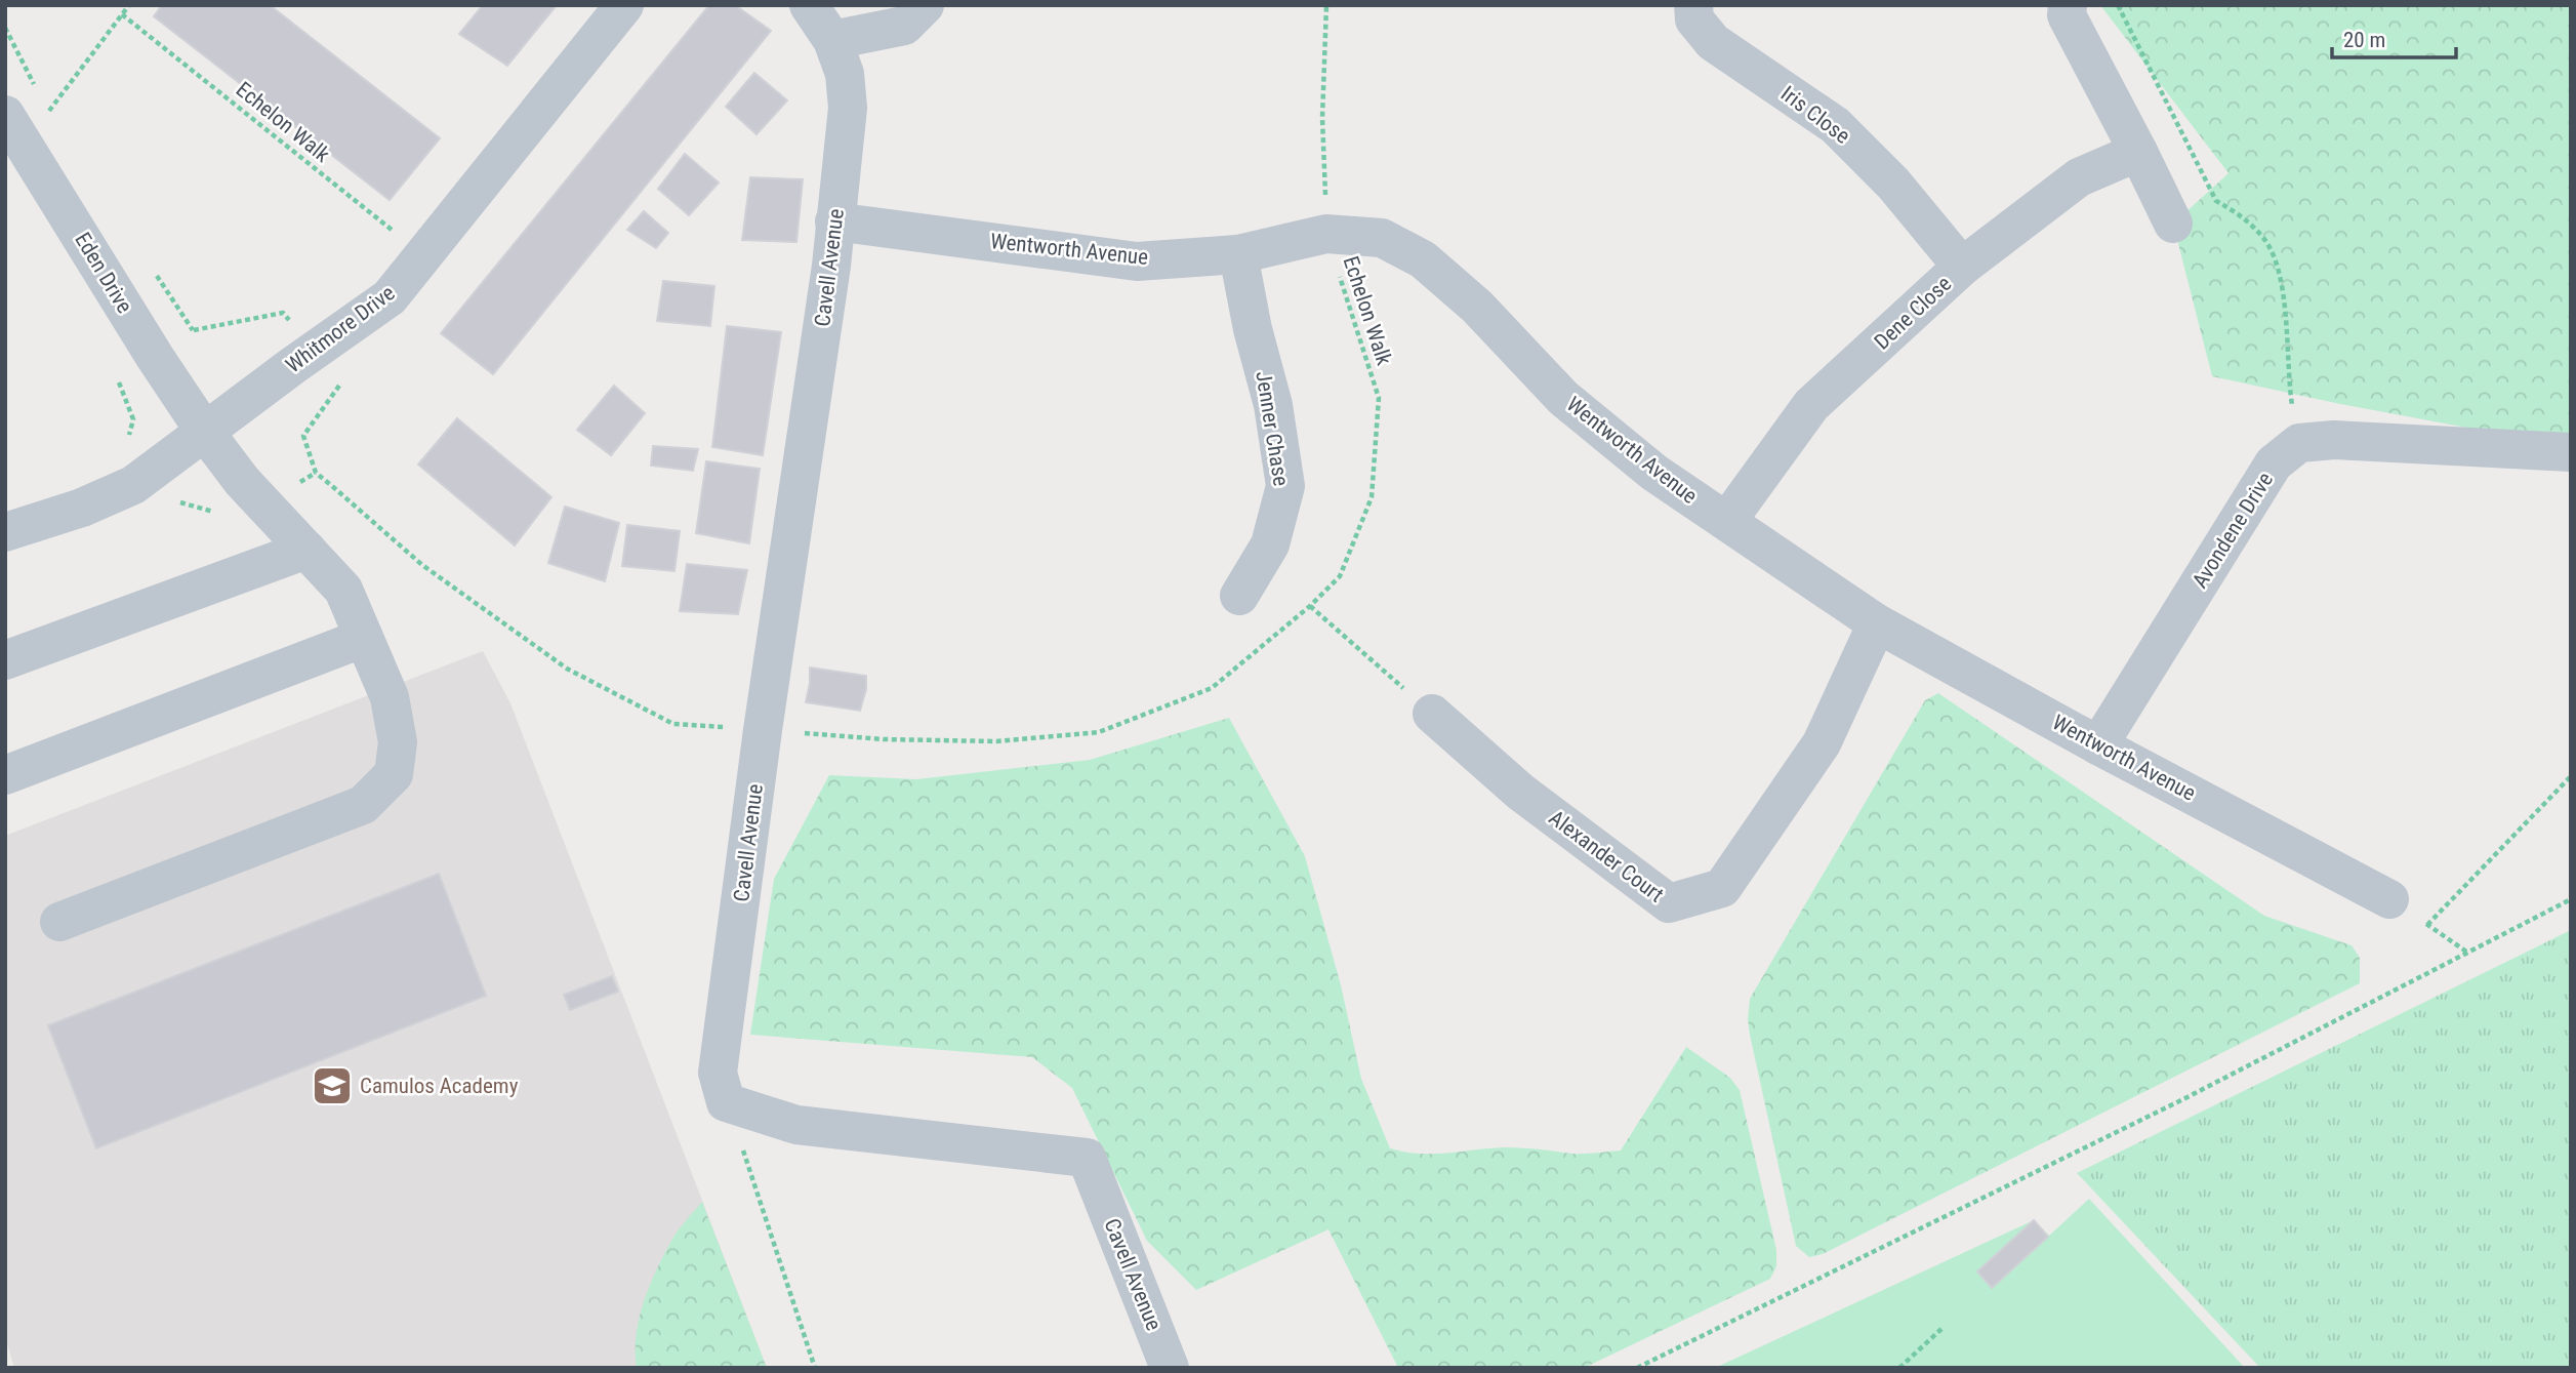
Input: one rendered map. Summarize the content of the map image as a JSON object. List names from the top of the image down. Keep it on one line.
{"streets":{"street":["Iris Close","Wentworth Avenue","Cavell Avenue","Eden Drive","Dene Close","Whitmore Drive","Jenner Chase","Avondene Drive","Alexander Court"],"path":["Echelon Walk"]},"crossings":[["Iris Close","Dene Close"],["Echelon Walk","Wentworth Avenue"],["Echelon Walk","Cavell Avenue"],["Echelon Walk","Whitmore Drive"],["Wentworth Avenue","Cavell Avenue"],["Wentworth Avenue","Dene Close"],["Wentworth Avenue","Jenner Chase"],["Wentworth Avenue","Avondene Drive"],["Wentworth Avenue","Alexander Court"],["Eden Drive","Whitmore Drive"]],"places":{"school or university":["Camulos Academy"]},"scale_bar":"20 m"}
